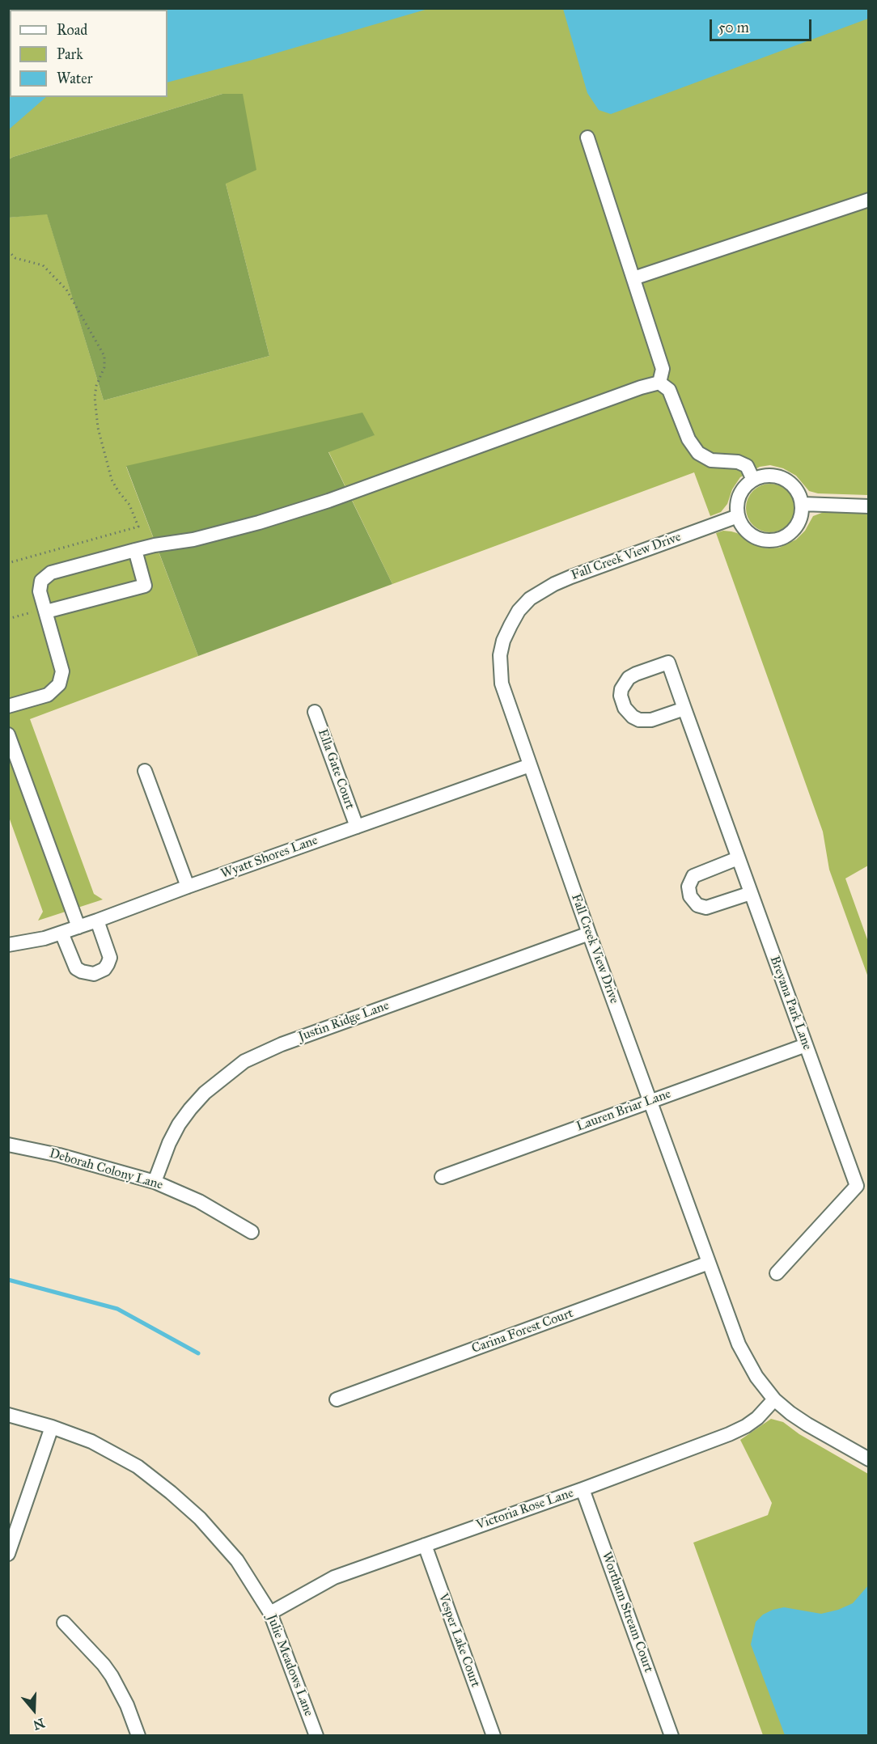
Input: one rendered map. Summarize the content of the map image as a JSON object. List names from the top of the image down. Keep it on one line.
{"streets":{"street":["Fall Creek View Drive","Ella Gate Court","Wyatt Shores Lane","Breyana Park Lane","Justin Ridge Lane","Lauren Briar Lane","Deborah Colony Lane","Carina Forest Court","Victoria Rose Lane","Wortham Stream Court","Vesper Lake Court","Julie Meadows Lane"]},"crossings":[["Fall Creek View Drive","Wyatt Shores Lane"],["Fall Creek View Drive","Justin Ridge Lane"],["Fall Creek View Drive","Lauren Briar Lane"],["Fall Creek View Drive","Carina Forest Court"],["Fall Creek View Drive","Victoria Rose Lane"],["Ella Gate Court","Wyatt Shores Lane"],["Breyana Park Lane","Lauren Briar Lane"],["Justin Ridge Lane","Deborah Colony Lane"],["Victoria Rose Lane","Wortham Stream Court"],["Victoria Rose Lane","Vesper Lake Court"],["Victoria Rose Lane","Julie Meadows Lane"]],"legend":["Road","Park","Water"],"scale_bar":"50 m","north":"bottom"}
